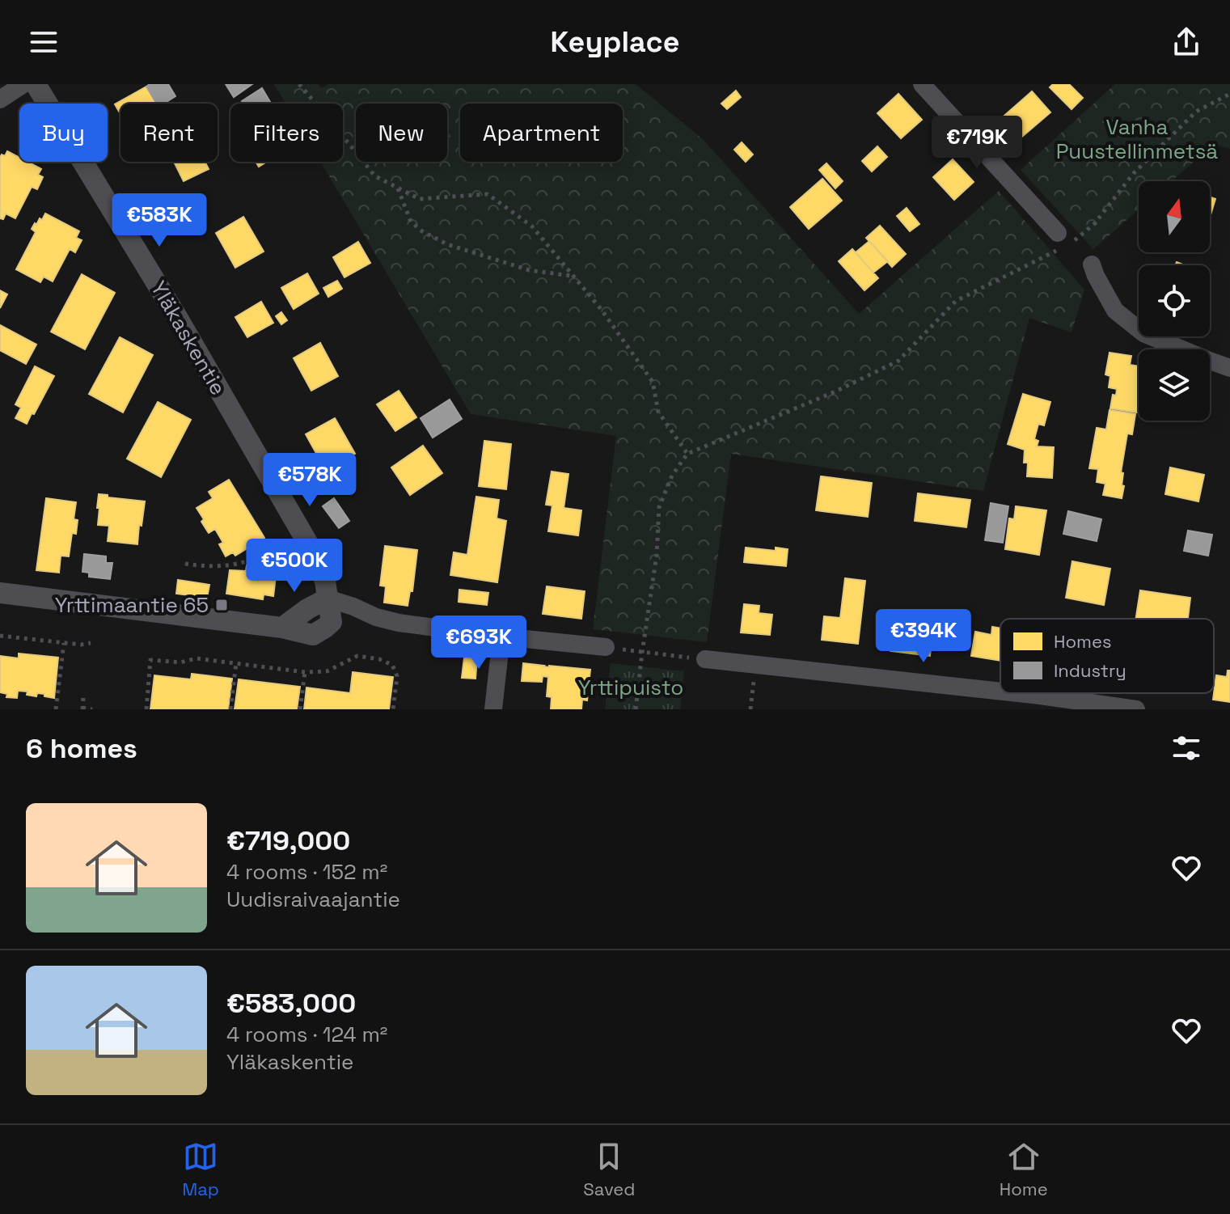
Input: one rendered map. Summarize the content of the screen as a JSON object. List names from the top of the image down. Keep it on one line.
{"streets":{"street":["Yläkaskentie"]},"parks":["Vanha Puustellinmetsä","Yrttipuisto"],"places":{"transit":["Yrttimaantie 65"]},"legend":["Homes","Industry"],"north":"top","page":{"header":"Keyplace","chip":["Buy","Rent","Filters","New","Apartment"],"price":["€719K","€583K","€578K","€500K","€394K","€693K"],"heading":"6 homes","list":[{"name":"€719,000","note":"4 rooms · 152 m² · Uudisraivaajantie"},{"name":"€583,000","note":"4 rooms · 124 m² · Yläkaskentie"}],"tabs":["Map","Saved","Home"]}}
